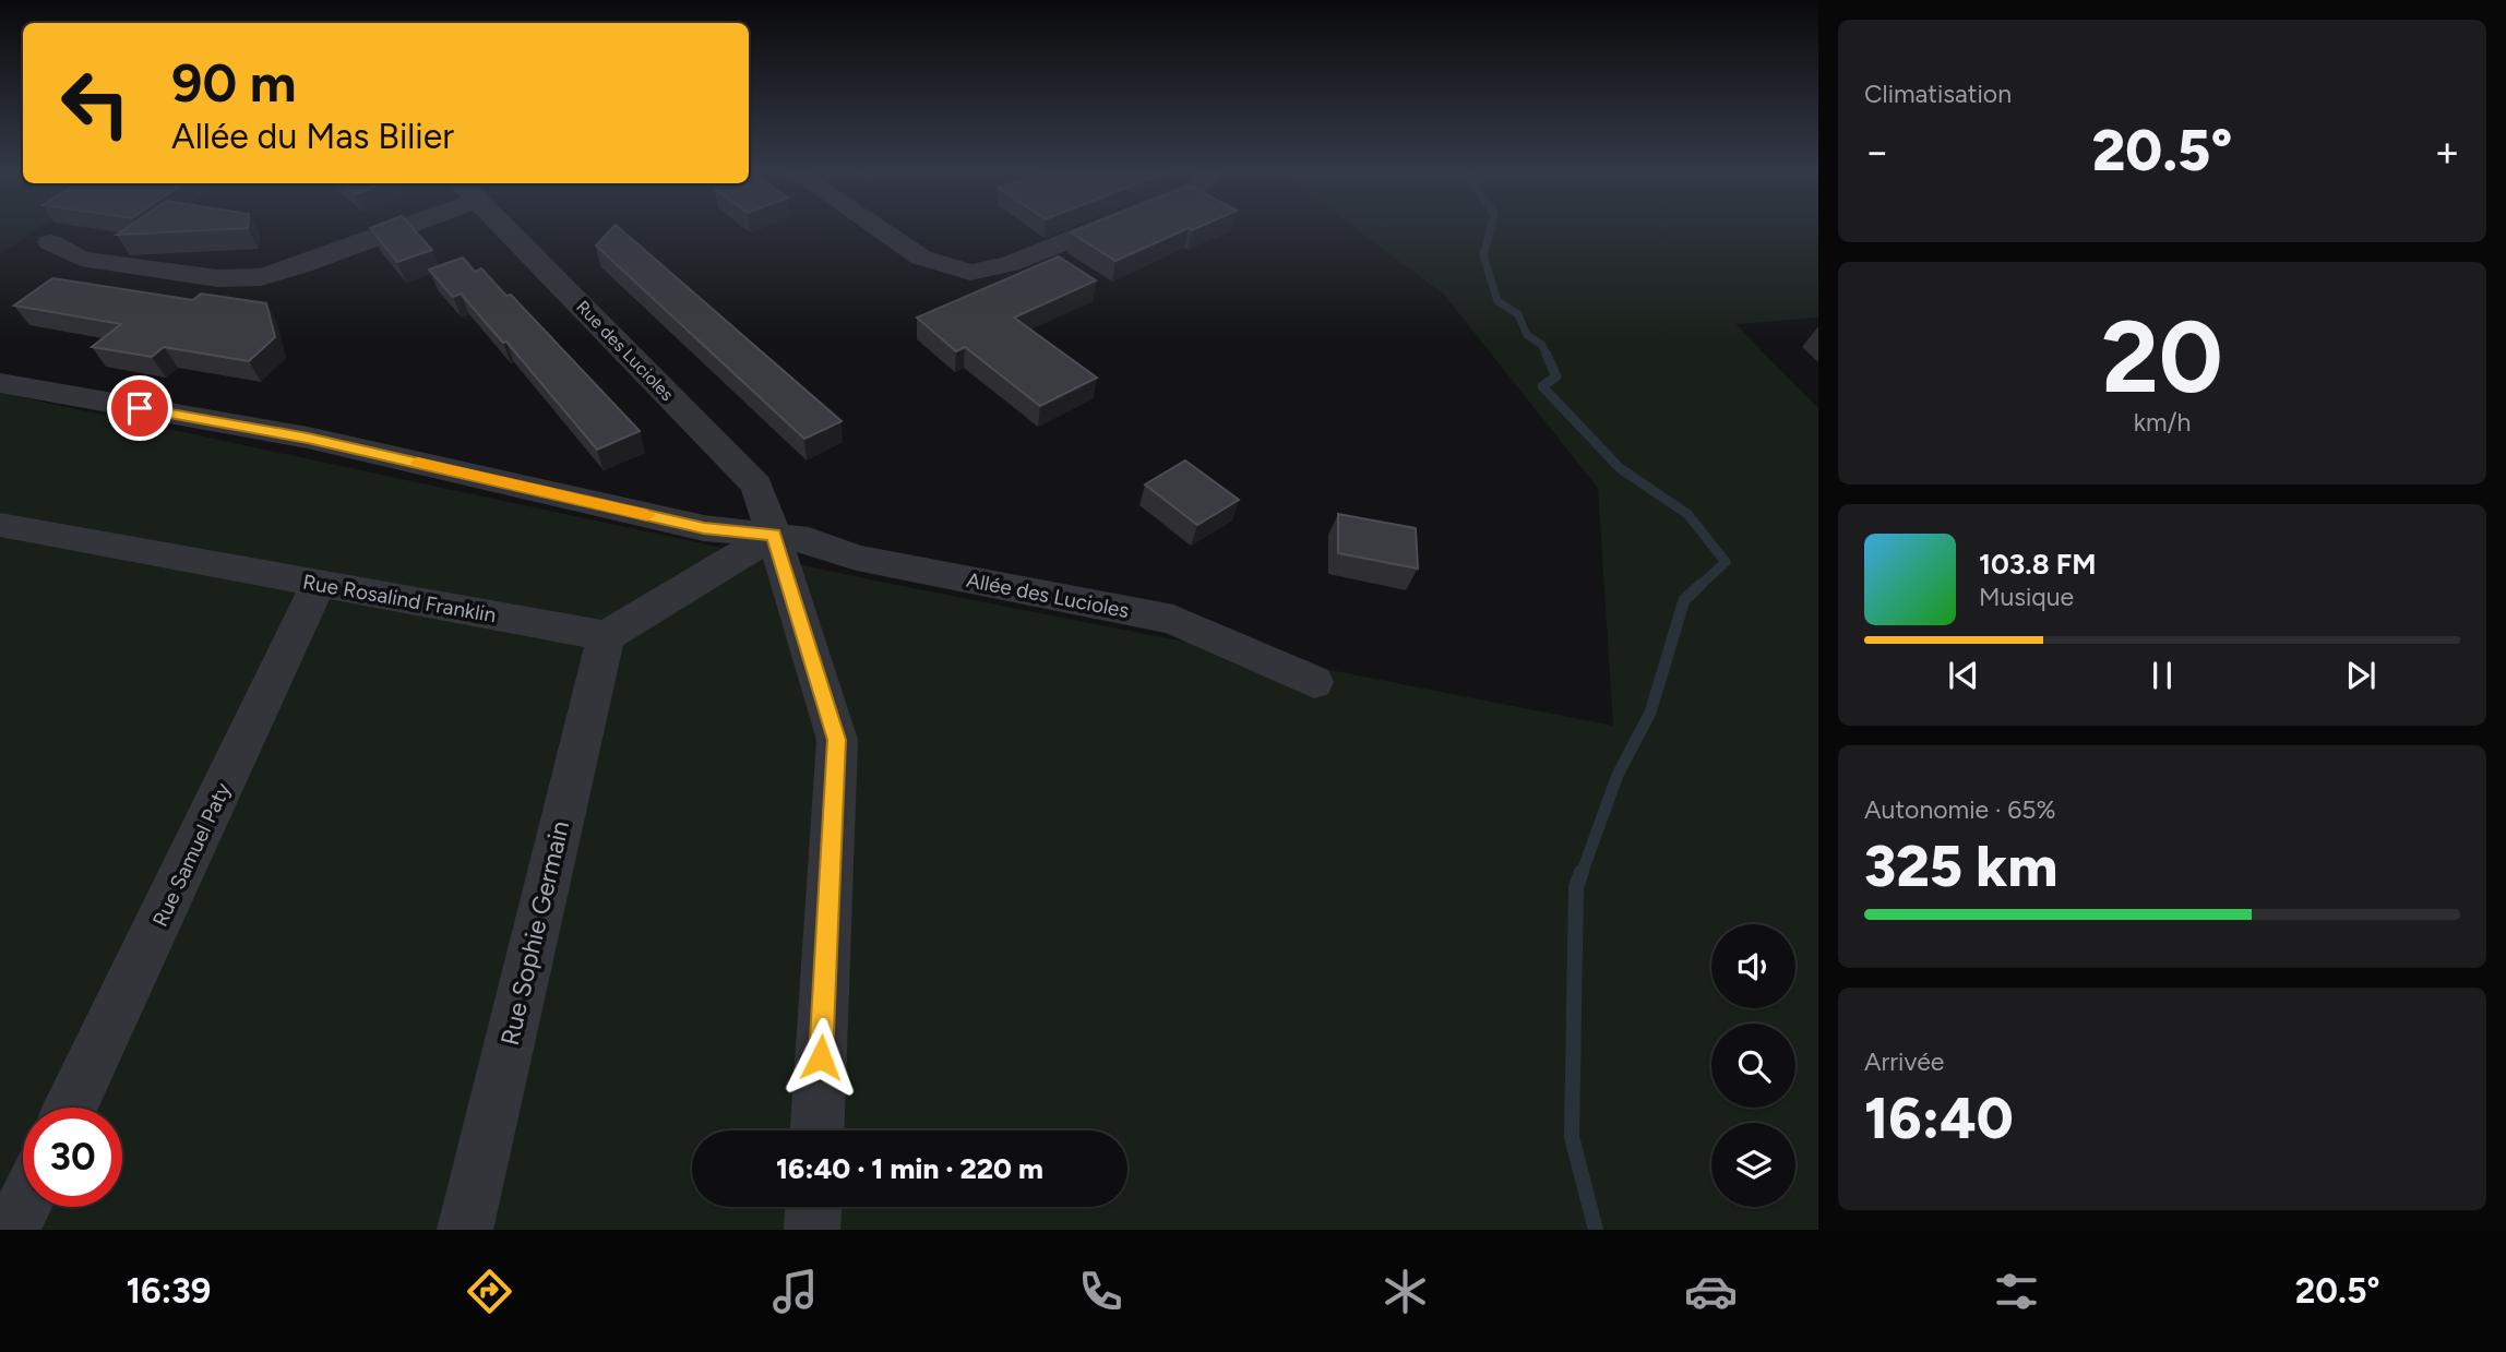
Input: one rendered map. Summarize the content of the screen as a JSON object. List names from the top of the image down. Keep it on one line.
{"streets":{"street":["Rue des Lucioles","Allée des Lucioles","Rue Rosalind Franklin","Rue Samuel Paty","Rue Sophie Germain"]},"crossings":[["Rue des Lucioles","Allée des Lucioles"],["Rue Rosalind Franklin","Rue Samuel Paty"],["Rue Rosalind Franklin","Rue Sophie Germain"]],"page":{"tile":["Climatisation",["20","km/h"],["Autonomie · 65%","325 km"],["Arrivée","16:40"]],"turn":["90 m","Allée du Mas Bilier"],"heat":["−","20.5°","+"],"song":["103.8 FM","Musique"],"limit":"30","trip":"16:40 · 1 min · 220 m","tabs":["16:39","20.5°"]}}
